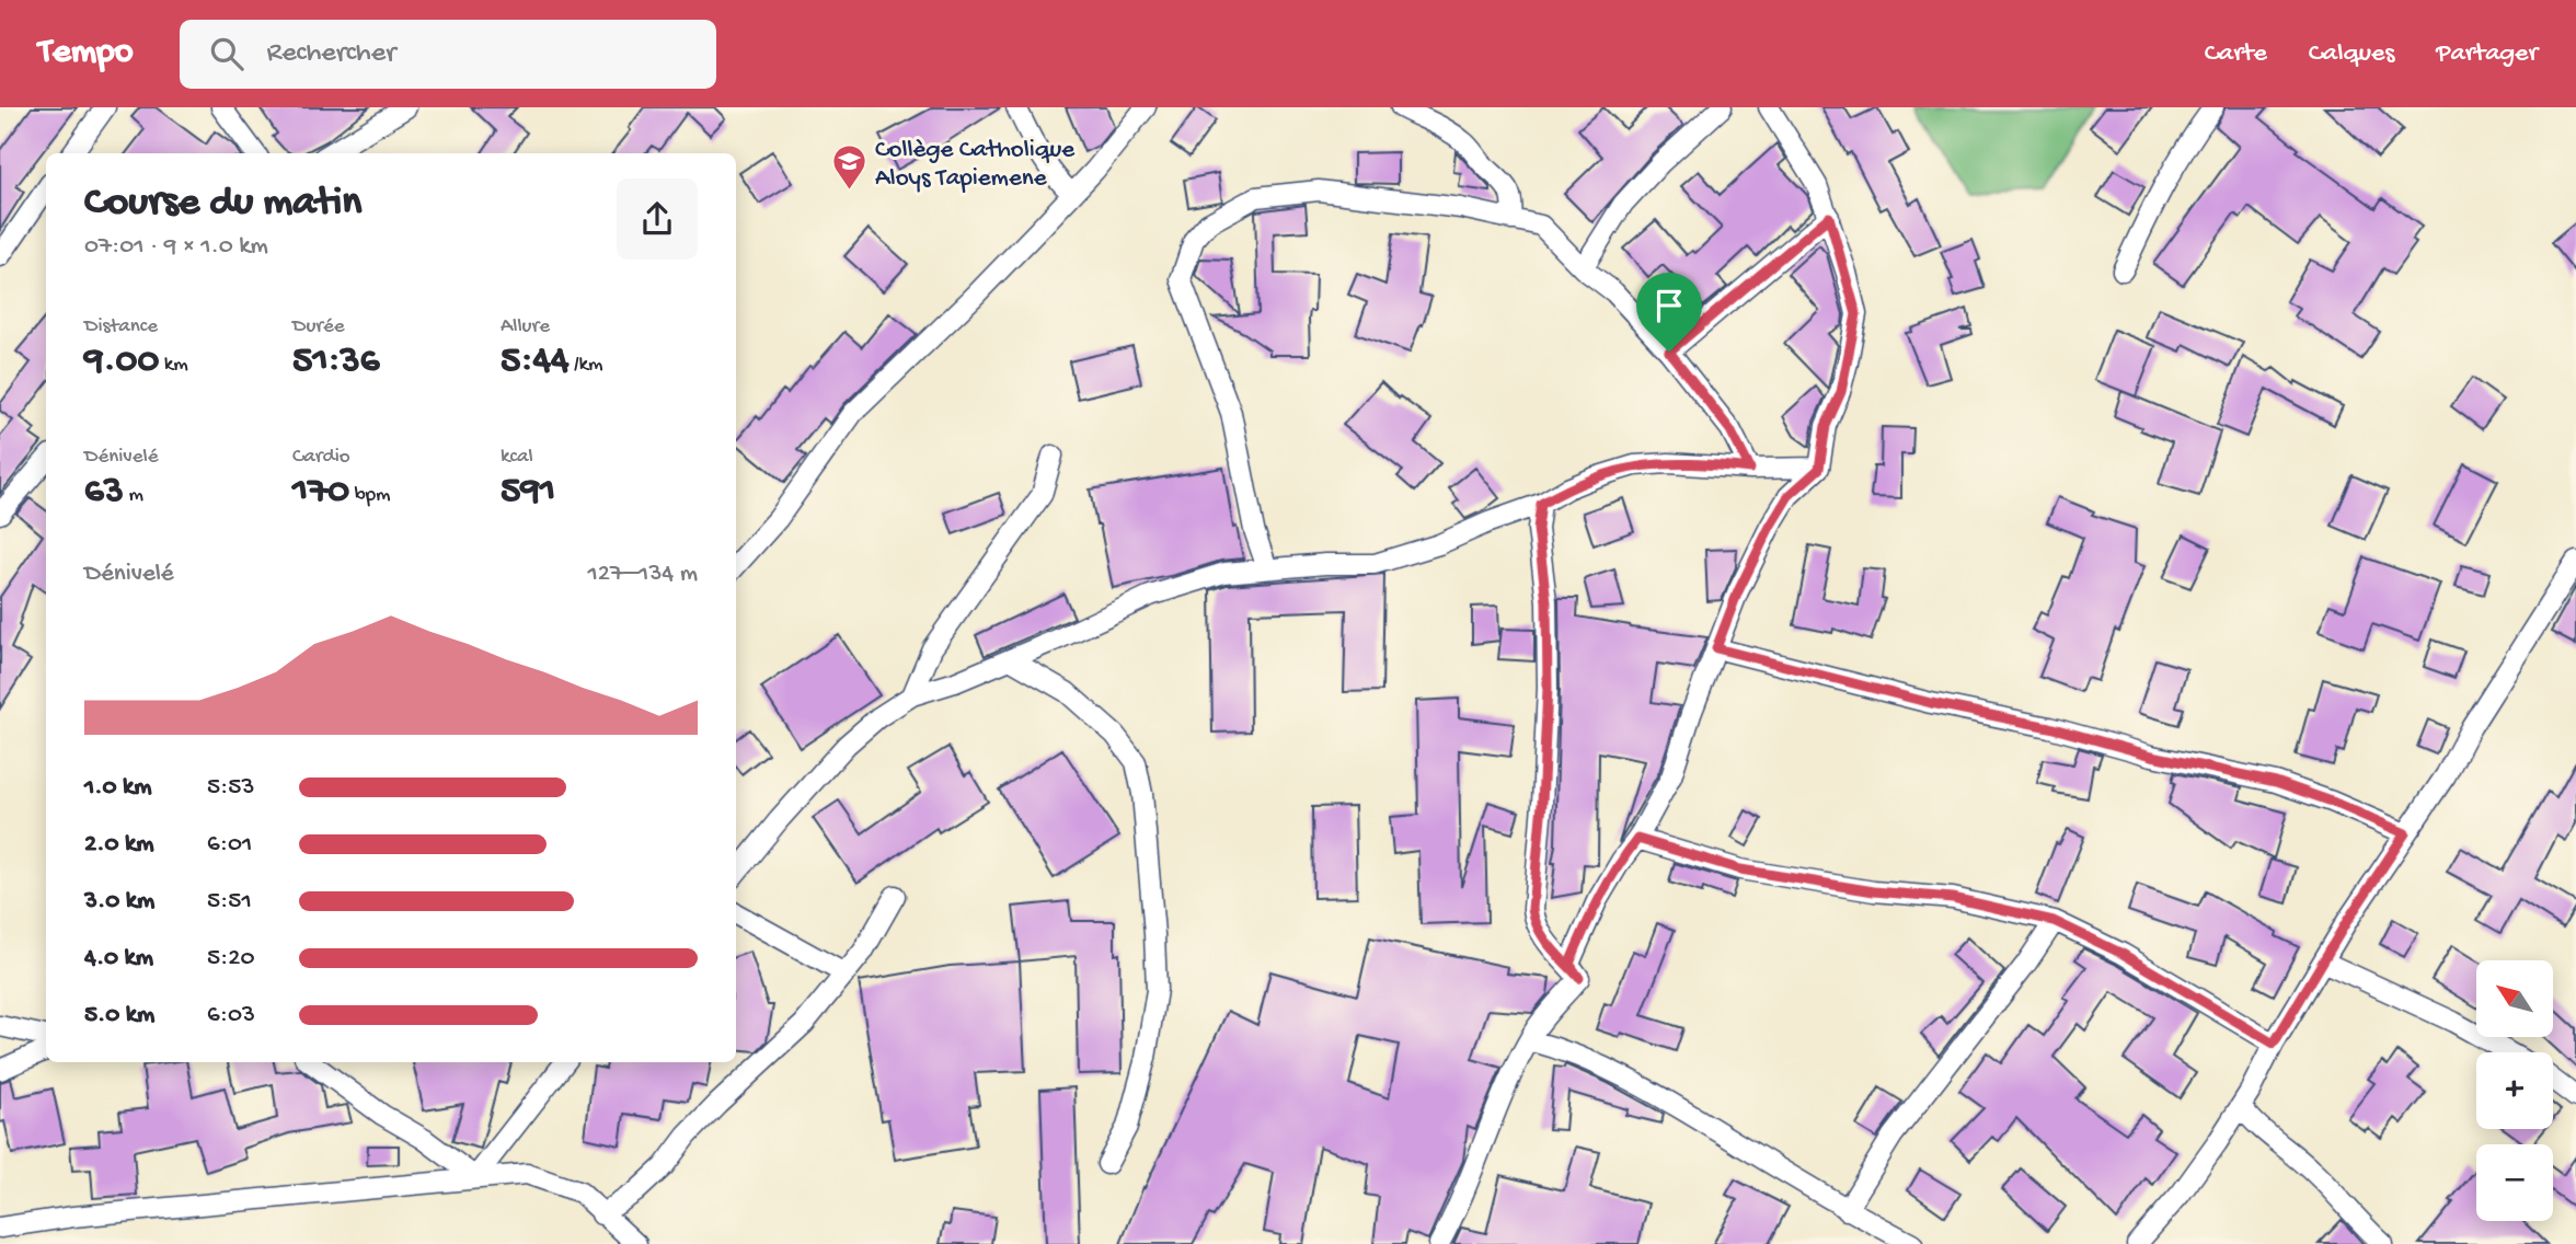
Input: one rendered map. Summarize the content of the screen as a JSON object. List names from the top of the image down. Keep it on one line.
{"places":{"school or university":["Collège Catholique Aloys Tapiemene"]},"north":"top left","page":{"header":"Tempo","search":"Rechercher","nav":["Carte","Calques","Partager"],"heading":["Course du matin","07:01 · 9 × 1.0 km"],"stats":[["Distance","9.00 km"],["Durée","51:36"],["Allure","5:44 /km"],["Dénivelé","63 m"],["Cardio","170 bpm"],["kcal","591"]],"chart":["Dénivelé","127–134 m"],"list":[{"name":"1.0 km","note":"5:53"},{"name":"2.0 km","note":"6:01"},{"name":"3.0 km","note":"5:51"},{"name":"4.0 km","note":"5:20"},{"name":"5.0 km","note":"6:03"}],"map_buttons":["+","−"]}}
